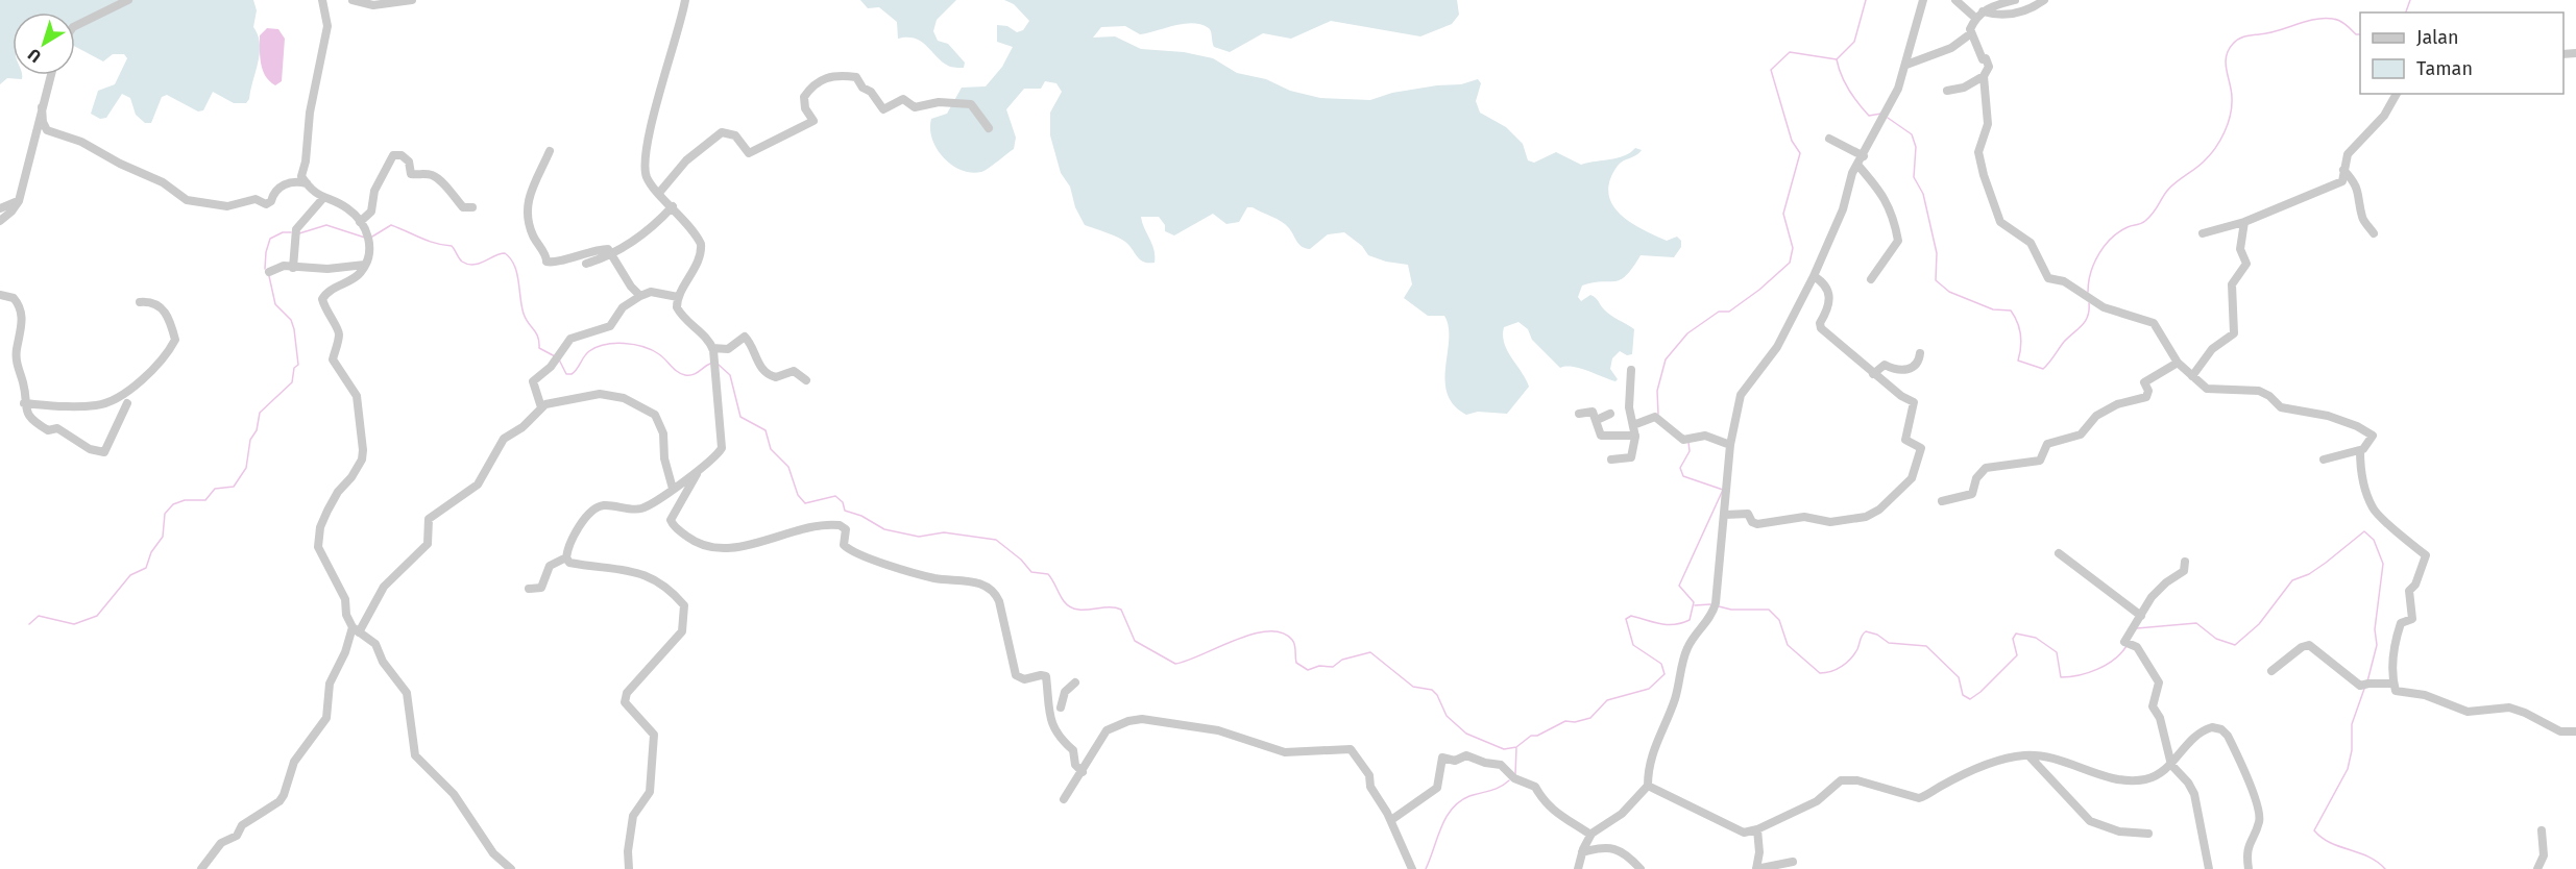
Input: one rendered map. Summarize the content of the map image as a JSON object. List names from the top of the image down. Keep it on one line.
{"legend":["Jalan","Taman"],"north":"bottom left"}
